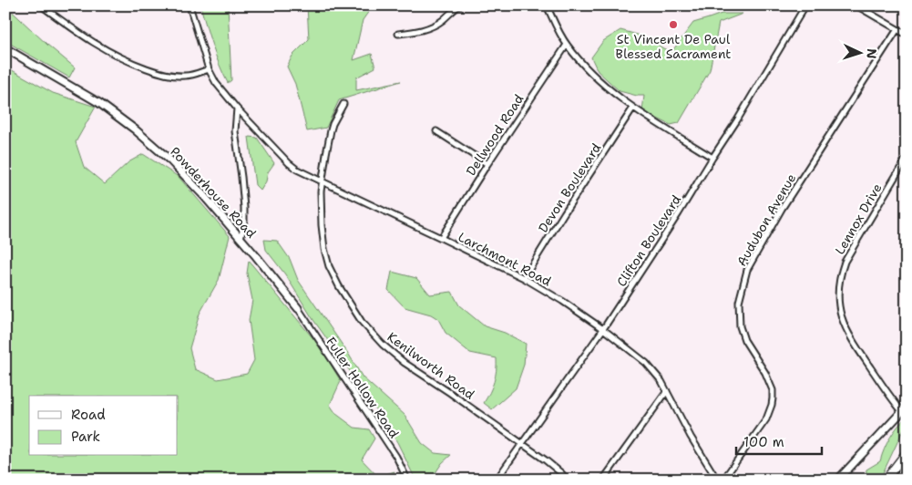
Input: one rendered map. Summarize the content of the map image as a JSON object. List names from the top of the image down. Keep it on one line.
{"streets":{"street":["Dellwood Road","Devon Boulevard","Powderhouse Road","Lennox Drive","Audubon Avenue","Clifton Boulevard","Larchmont Road","Kenilworth Road","Fuller Hollow Road"]},"crossings":[["Dellwood Road","Larchmont Road"],["Devon Boulevard","Larchmont Road"],["Powderhouse Road","Fuller Hollow Road"],["Clifton Boulevard","Larchmont Road"],["Clifton Boulevard","Kenilworth Road"],["Larchmont Road","Kenilworth Road"]],"places":["St Vincent De Paul Blessed Sacrament"],"legend":["Road","Park"],"scale_bar":"100 m","north":"right"}
